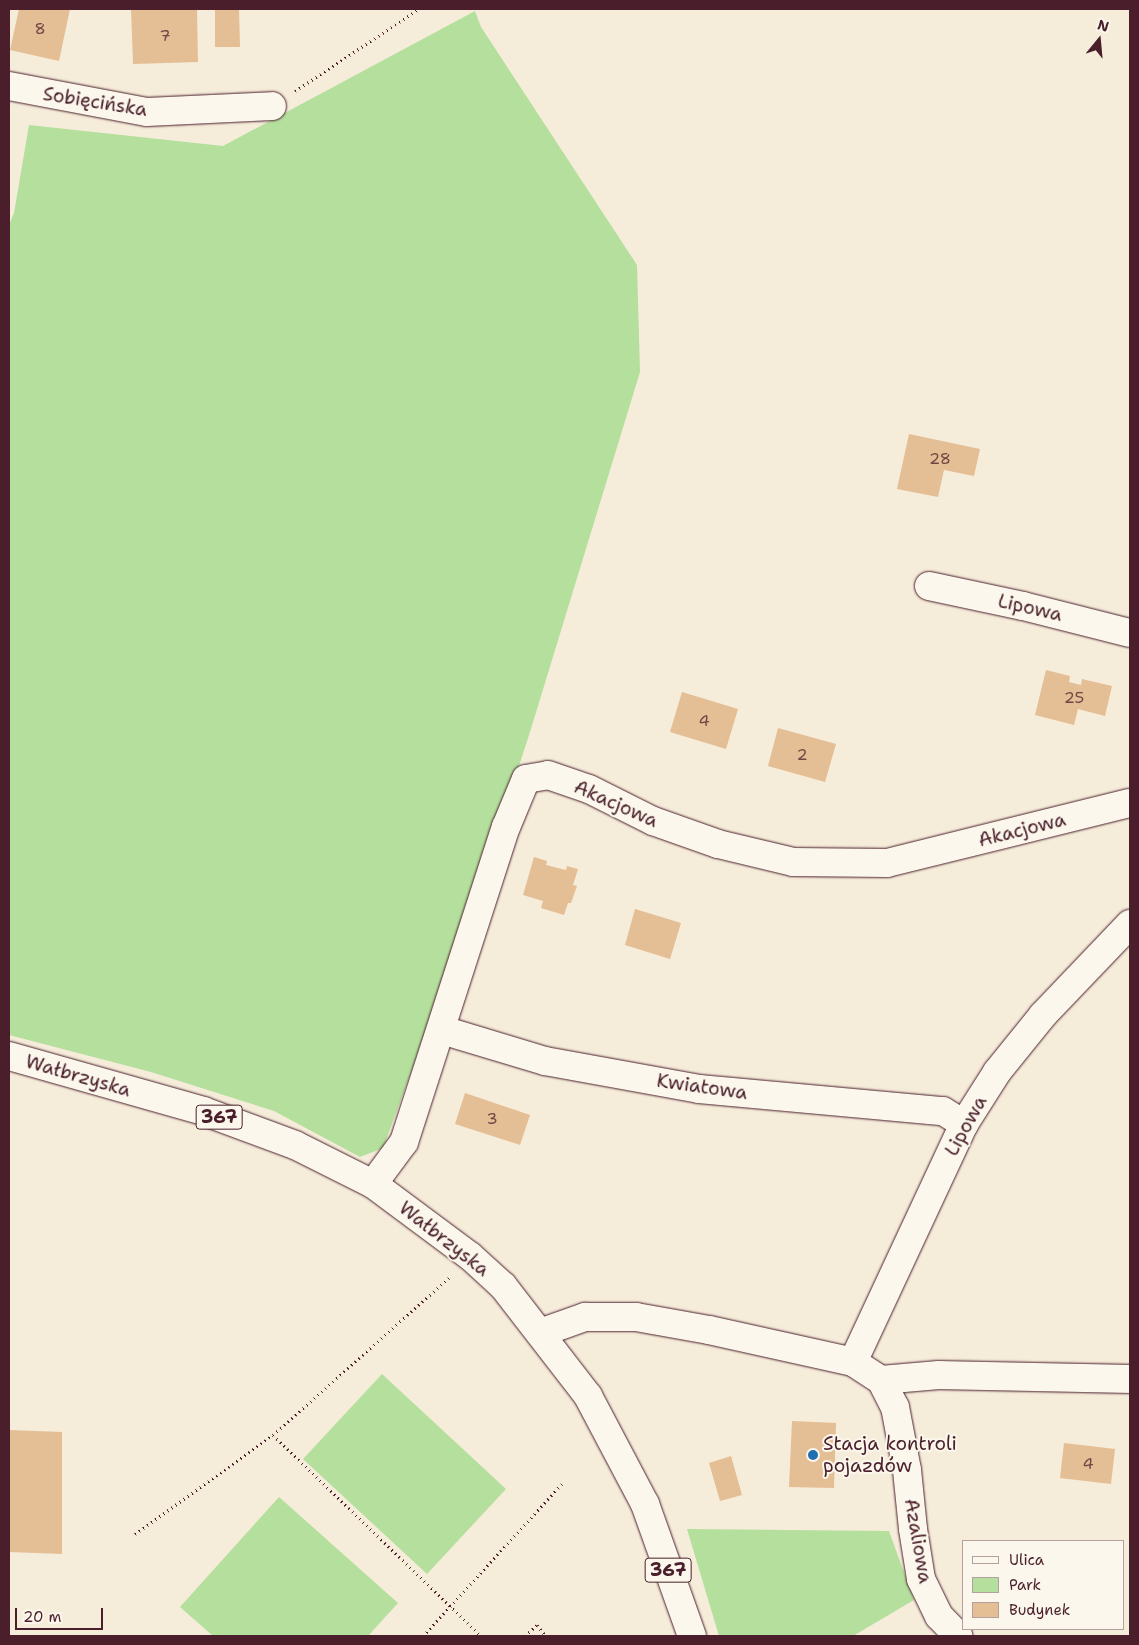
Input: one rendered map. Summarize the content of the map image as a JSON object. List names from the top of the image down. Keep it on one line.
{"streets":{"street":["Sobięcińska","Lipowa","Akacjowa","Wałbrzyska","Kwiatowa","367","Azaliowa"]},"crossings":[["Lipowa","Kwiatowa"],["Akacjowa","Wałbrzyska"],["Akacjowa","Kwiatowa"]],"places":["Stacja kontroli pojazdów"],"house_numbers":["8","7","28","25","4","2","3","4"],"legend":["Ulica","Park","Budynek"],"scale_bar":"20 m","north":"top"}
